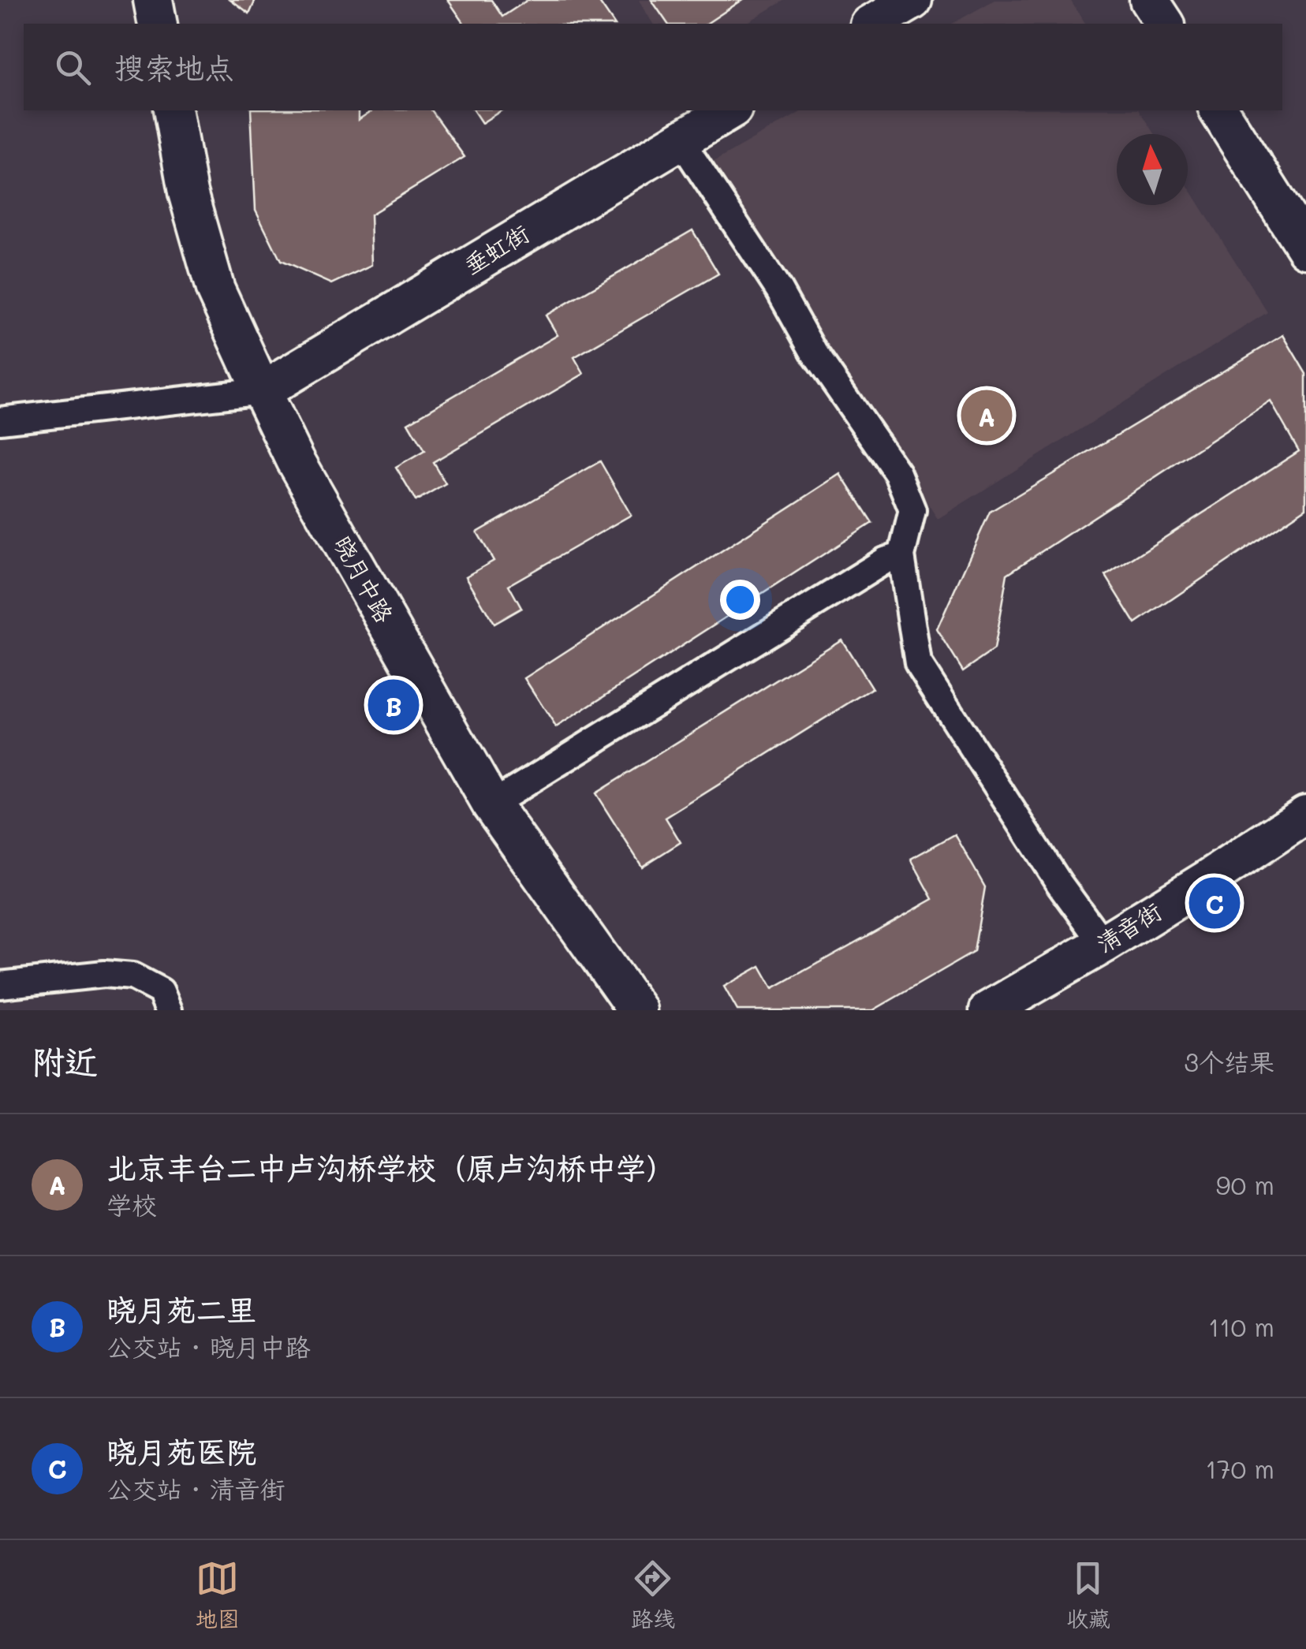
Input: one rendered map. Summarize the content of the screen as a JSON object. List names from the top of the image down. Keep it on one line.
{"streets":{"street":["垂虹街","晓月中路","清音街"]},"crossings":[["垂虹街","晓月中路"]],"north":"top","page":{"search":"搜索地点","pins":["A","B","C"],"heading":["附近","3个结果"],"list":[{"mark":"A","name":"北京丰台二中卢沟桥学校（原卢沟桥中学）","note":"学校","value":"90 m"},{"mark":"B","name":"晓月苑二里","note":"公交站 · 晓月中路","value":"110 m"},{"mark":"C","name":"晓月苑医院","note":"公交站 · 清音街","value":"170 m"}],"nav":["地图","路线","收藏"]}}
